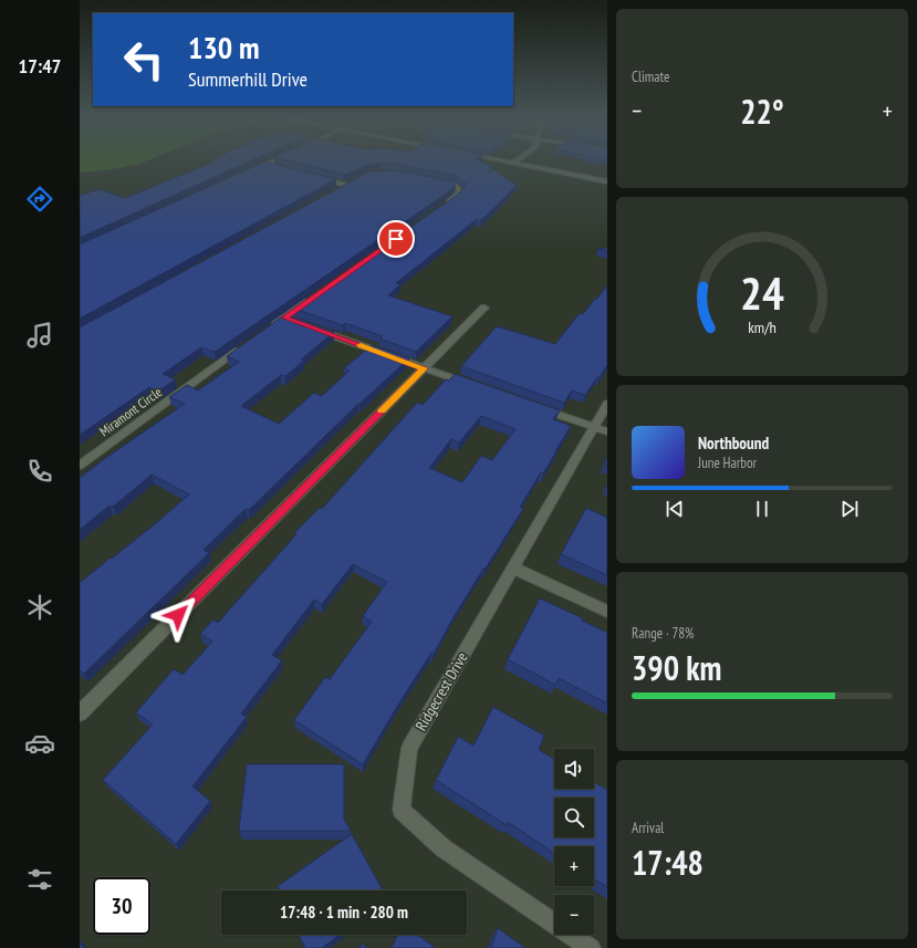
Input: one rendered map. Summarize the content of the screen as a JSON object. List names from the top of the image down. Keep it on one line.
{"streets":{"street":["Miramont Circle","Ridgecrest Drive"]},"page":{"tabs":"17:47","tile":["Climate",["Range · 78%","390 km"],["Arrival","17:48"]],"turn":["130 m","Summerhill Drive"],"heat":["−","22°","+"],"song":["Northbound","June Harbor"],"map_buttons":["+","−"],"limit":"30","trip":"17:48 · 1 min · 280 m","gauge":["24","km/h"]}}
